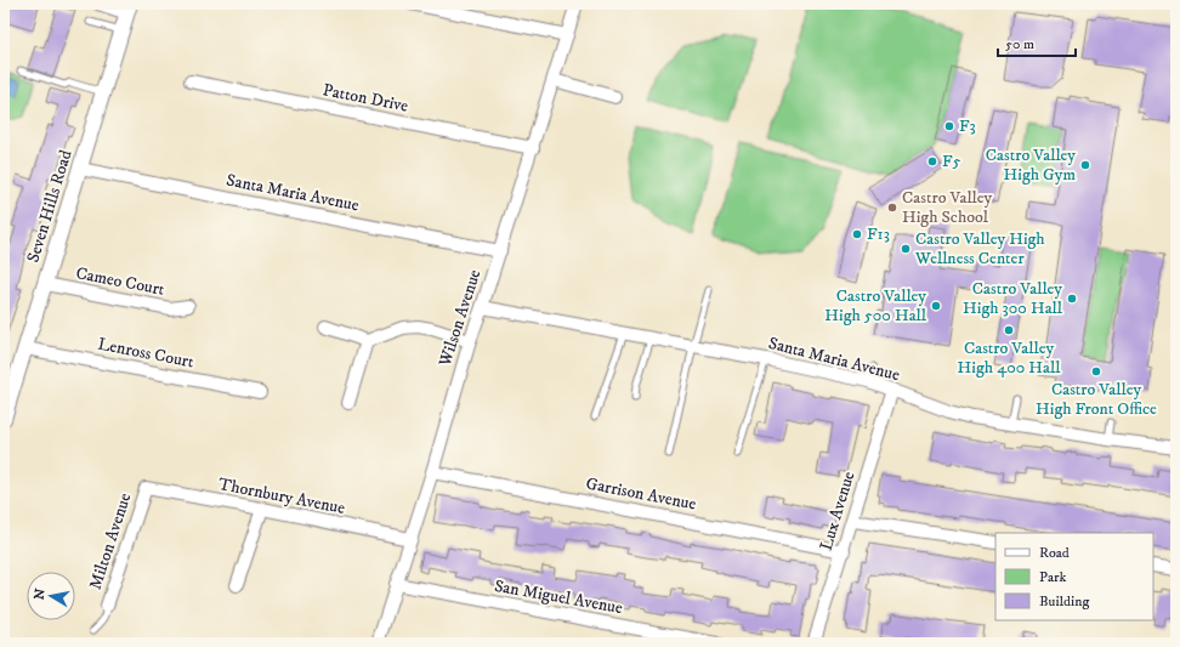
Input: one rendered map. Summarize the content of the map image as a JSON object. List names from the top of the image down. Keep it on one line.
{"streets":{"street":["Patton Drive","Santa Maria Avenue","Seven Hills Road","Cameo Court","Wilson Avenue","Lenross Court","Garrison Avenue","Thornbury Avenue","Lux Avenue","Milton Avenue","San Miguel Avenue"]},"crossings":[["Patton Drive","Wilson Avenue"],["Santa Maria Avenue","Seven Hills Road"],["Santa Maria Avenue","Wilson Avenue"],["Santa Maria Avenue","Lux Avenue"],["Seven Hills Road","Cameo Court"],["Seven Hills Road","Lenross Court"],["Wilson Avenue","Garrison Avenue"],["Wilson Avenue","Thornbury Avenue"],["Wilson Avenue","San Miguel Avenue"],["Garrison Avenue","Lux Avenue"],["Thornbury Avenue","Milton Avenue"]],"places":["F3","F5","Castro Valley High Gym","Castro Valley High School","F13","Castro Valley High Wellness Center","Castro Valley High 300 Hall","Castro Valley High 500 Hall","Castro Valley High 400 Hall","Castro Valley High Front Office"],"legend":["Road","Park","Building"],"scale_bar":"50 m","north":"left"}
